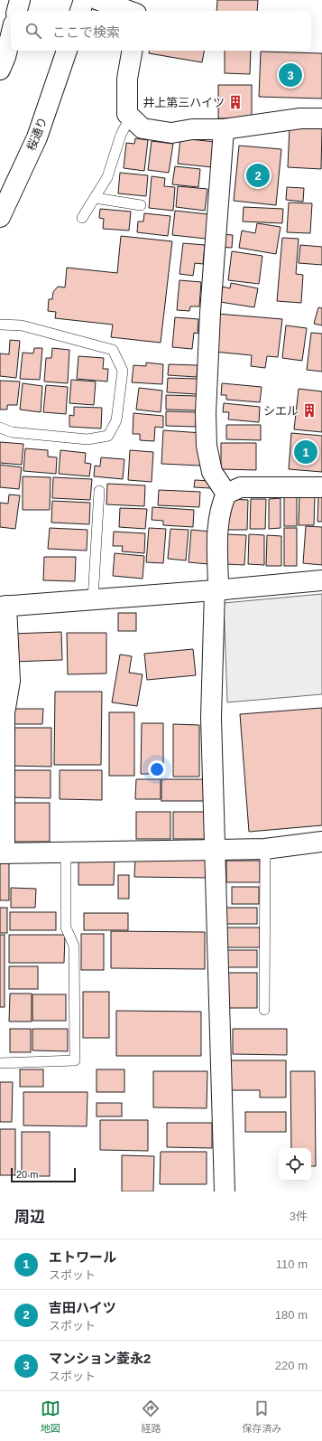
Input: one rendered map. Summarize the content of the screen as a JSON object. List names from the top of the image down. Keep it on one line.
{"streets":{"street":["桜通り"]},"places":{"building":["井上第三ハイツ","シエル"]},"scale_bar":"20 m","page":{"search":"ここで検索","pins":["3","2","1"],"scale":"20 m","heading":["周辺","3件"],"list":[{"mark":"1","name":"エトワール","note":"スポット","value":"110 m"},{"mark":"2","name":"吉田ハイツ","note":"スポット","value":"180 m"},{"mark":"3","name":"マンション菱永2","note":"スポット","value":"220 m"}],"nav":["地図","経路","保存済み"]}}
